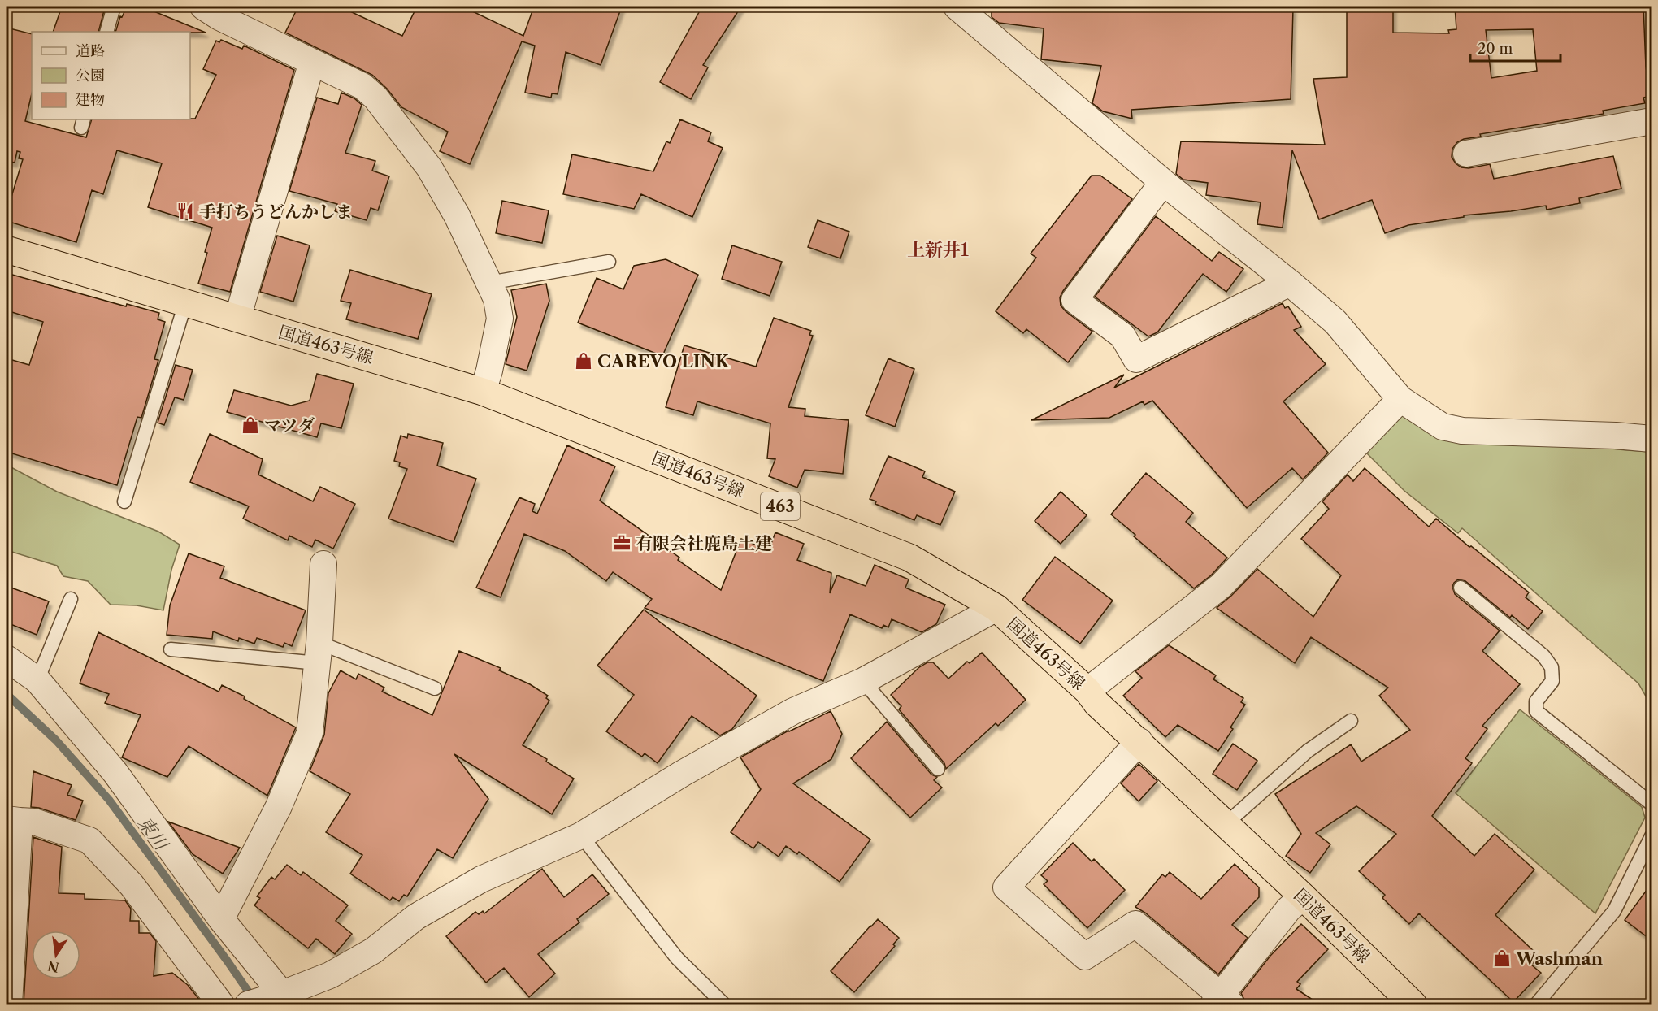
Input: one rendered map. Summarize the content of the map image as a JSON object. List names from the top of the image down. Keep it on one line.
{"streets":{"highway":["国道463号線","463"]},"districts":["上新井1"],"water":["東川"],"places":{"restaurant":["手打ちうどんかしま"],"shop":["CAREVO LINK","マツダ","Washman"],"office":["有限会社鹿島土建"]},"legend":["道路","公園","建物"],"scale_bar":"20 m","north":"bottom"}
